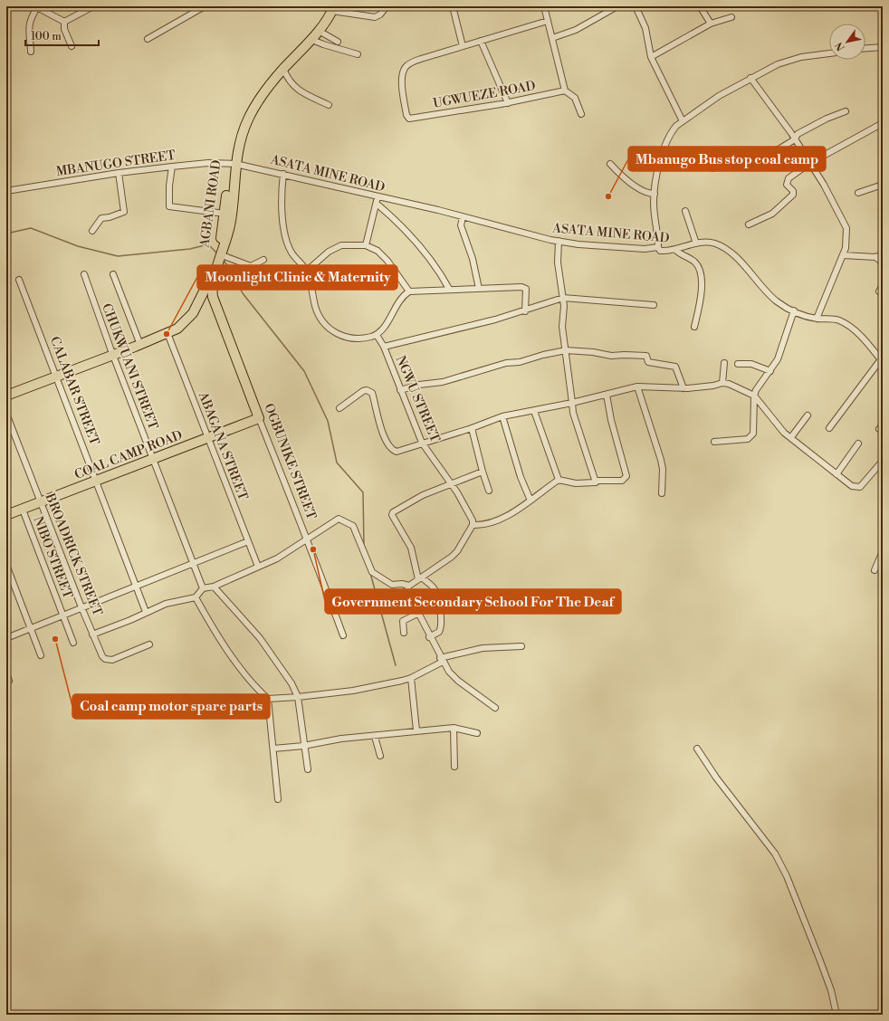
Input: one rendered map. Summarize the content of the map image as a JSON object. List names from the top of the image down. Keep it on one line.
{"streets":{"main road":["AGBANI ROAD","COAL CAMP ROAD","OGBUNIKE STREET"],"street":["UGWUEZE ROAD","MBANUGO STREET","ASATA MINE ROAD","CHUKWUANI STREET","CALABAR STREET","NGWU STREET","ABAGANA STREET","BROADRICK STREET","NIBO STREET"]},"crossings":[["MBANUGO STREET","ASATA MINE ROAD"],["MBANUGO STREET","AGBANI ROAD"],["ASATA MINE ROAD","AGBANI ROAD"],["AGBANI ROAD","CHUKWUANI STREET"],["AGBANI ROAD","CALABAR STREET"],["AGBANI ROAD","ABAGANA STREET"],["AGBANI ROAD","OGBUNIKE STREET"],["CHUKWUANI STREET","COAL CAMP ROAD"],["CALABAR STREET","COAL CAMP ROAD"],["ABAGANA STREET","COAL CAMP ROAD"],["COAL CAMP ROAD","OGBUNIKE STREET"],["COAL CAMP ROAD","BROADRICK STREET"],["COAL CAMP ROAD","NIBO STREET"]],"places":["Mbanugo Bus stop coal camp","Moonlight Clinic & Maternity","Government Secondary School For The Deaf","Coal camp motor spare parts"],"scale_bar":"100 m","north":"bottom left"}
